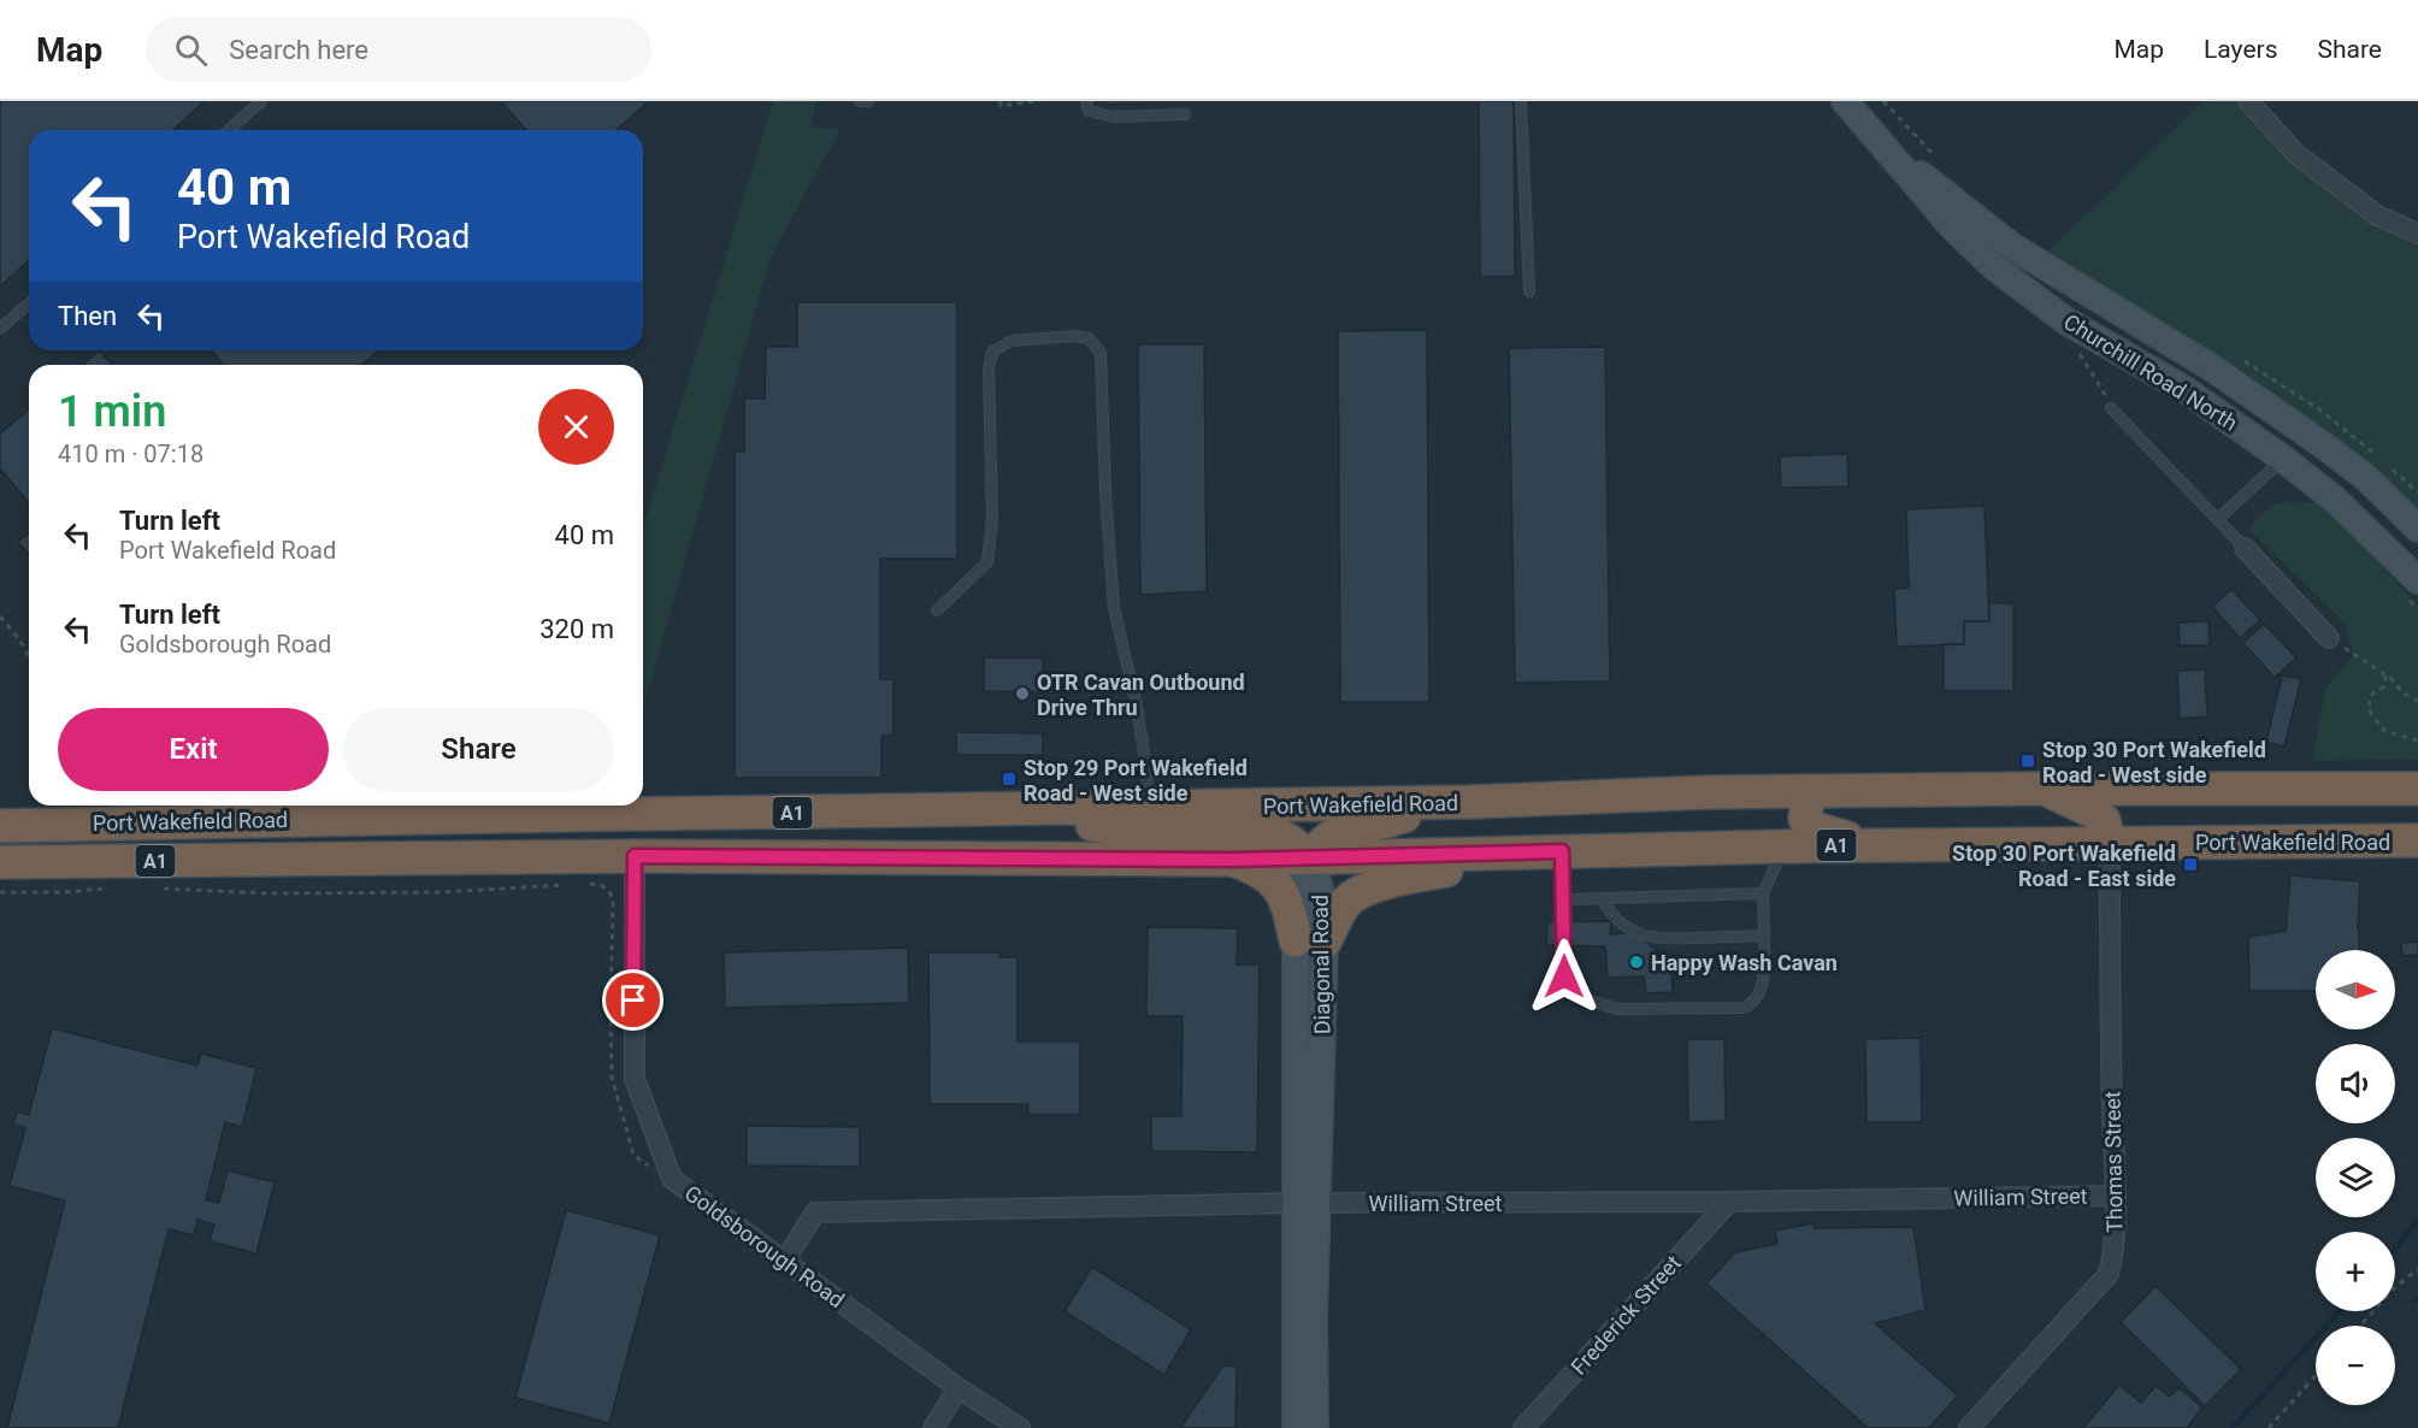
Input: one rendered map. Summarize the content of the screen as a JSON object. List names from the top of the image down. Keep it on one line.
{"streets":{"highway":["Port Wakefield Road","A1"],"street":["Churchill Road North","Diagonal Road","Thomas Street","William Street","Goldsborough Road","Frederick Street"]},"crossings":[["Port Wakefield Road","Diagonal Road"],["Port Wakefield Road","Thomas Street"],["Port Wakefield Road","Goldsborough Road"],["Diagonal Road","William Street"],["Thomas Street","William Street"],["William Street","Goldsborough Road"],["William Street","Frederick Street"]],"places":{"other":["OTR Cavan Outbound Drive Thru","Happy Wash Cavan"],"transit":["Stop 30 Port Wakefield Road - West side","Stop 29 Port Wakefield Road - West side","Stop 30 Port Wakefield Road - East side"]},"north":"right","page":{"header":"Map","search":"Search here","nav":["Map","Layers","Share"],"turn":["40 m","Port Wakefield Road"],"then":"Then","heading":["1 min","410 m · 07:18"],"list":[{"name":"Turn left","note":"Port Wakefield Road","value":"40 m"},{"name":"Turn left","note":"Goldsborough Road","value":"320 m"}],"buttons":["Exit","Share"],"map_buttons":["+","−"]}}
